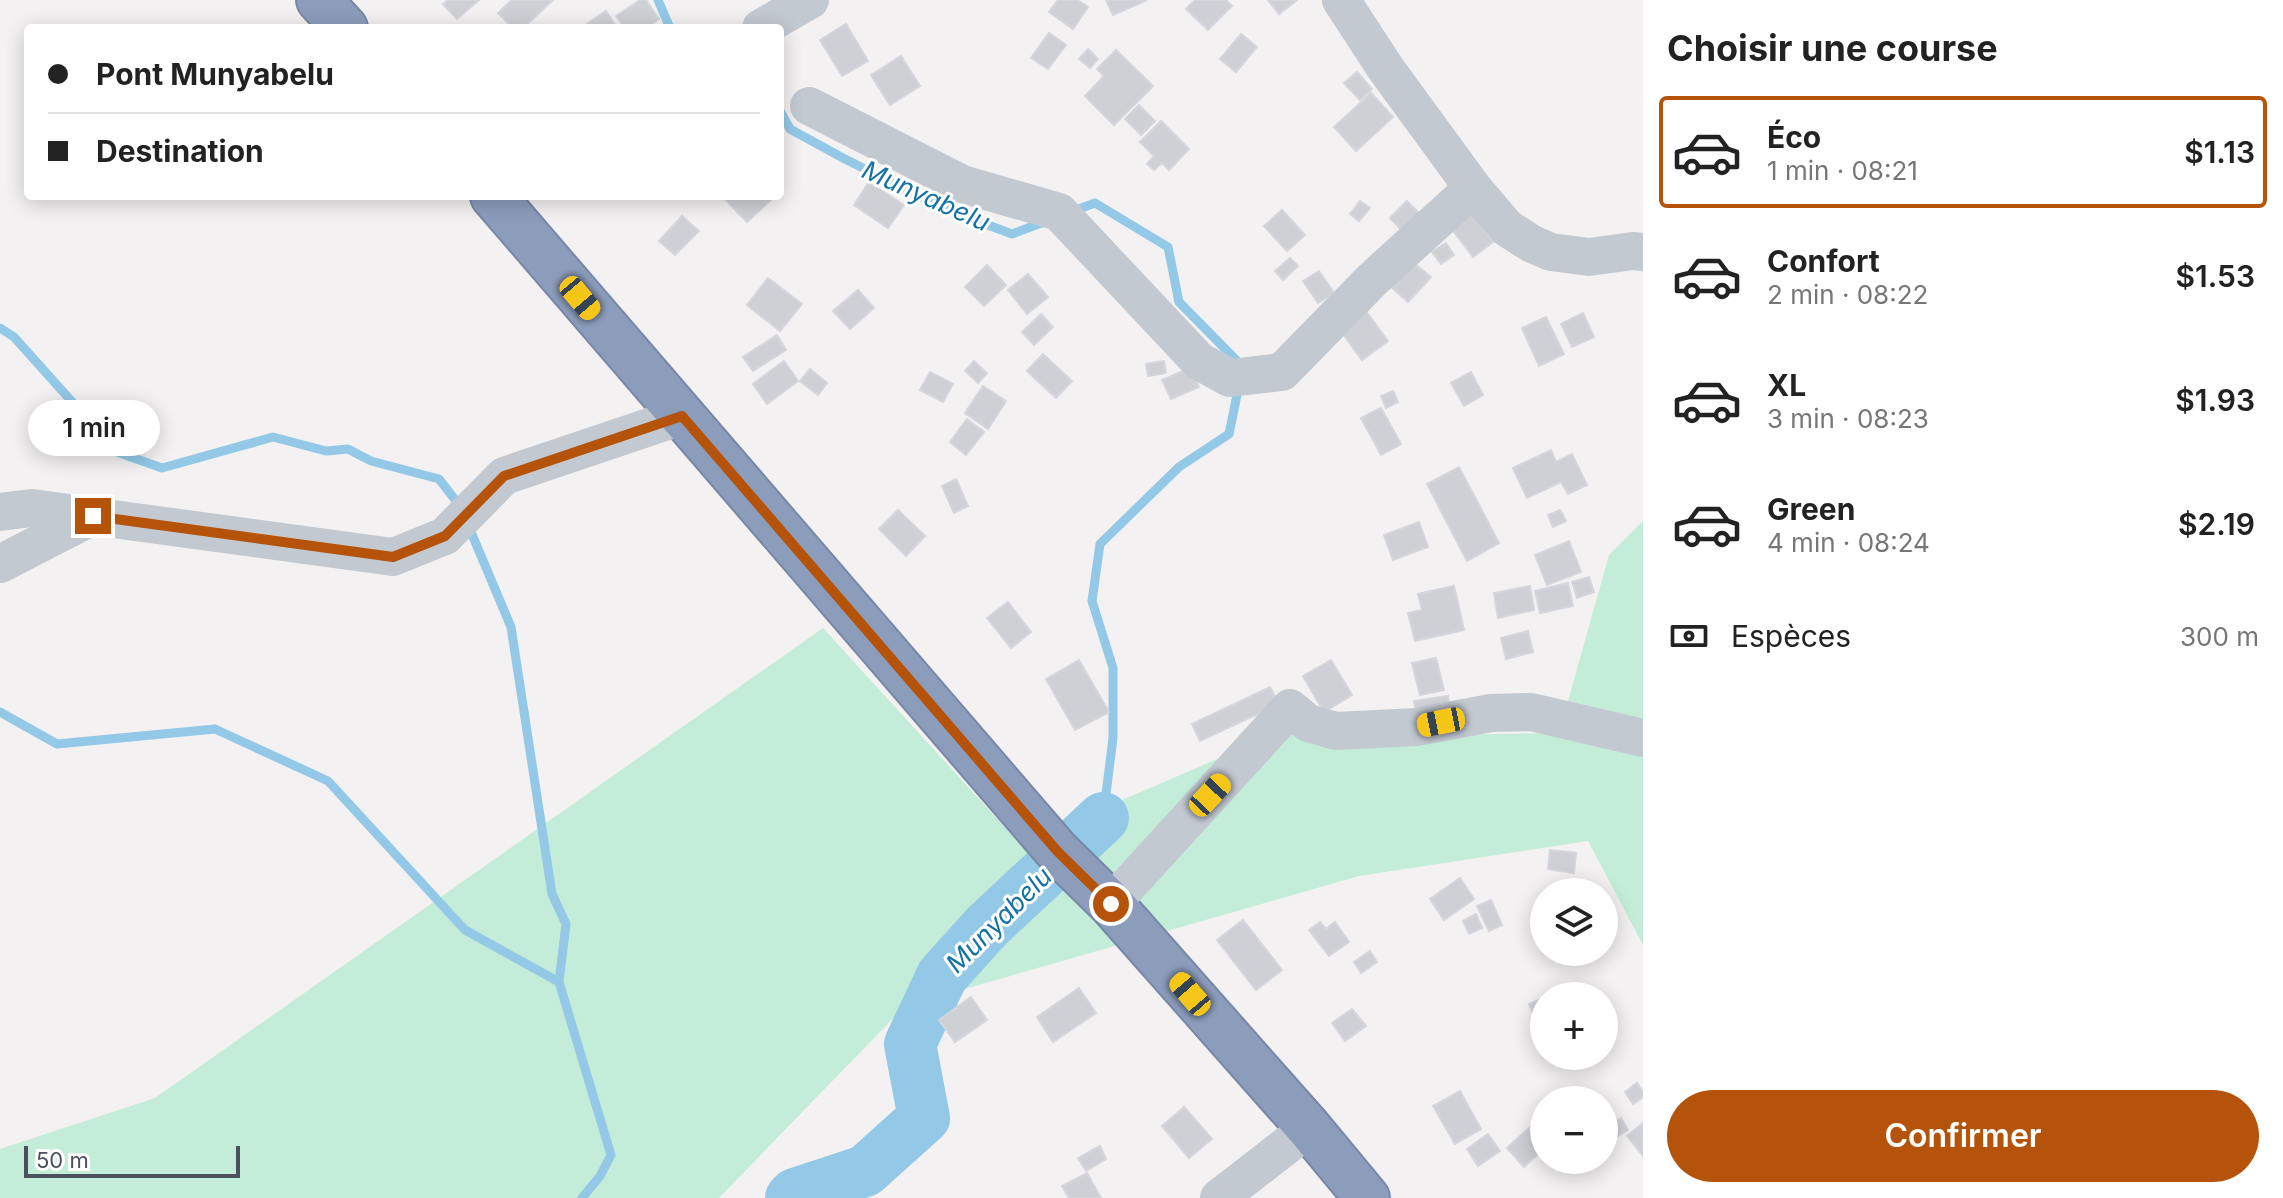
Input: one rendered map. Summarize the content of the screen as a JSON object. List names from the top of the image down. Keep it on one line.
{"water":["Munyabelu"],"scale_bar":"50 m","page":{"heading":"Choisir une course","banner":["Pont Munyabelu","Destination"],"list":[{"name":"Éco","note":"1 min · 08:21","value":"$1.13"},{"name":"Confort","note":"2 min · 08:22","value":"$1.53"},{"name":"XL","note":"3 min · 08:23","value":"$1.93"},{"name":"Green","note":"4 min · 08:24","value":"$2.19"}],"bubble":"1 min","pay":["Espèces","300 m"],"map_buttons":["+","−"],"buttons":"Confirmer","scale":"50 m"}}
